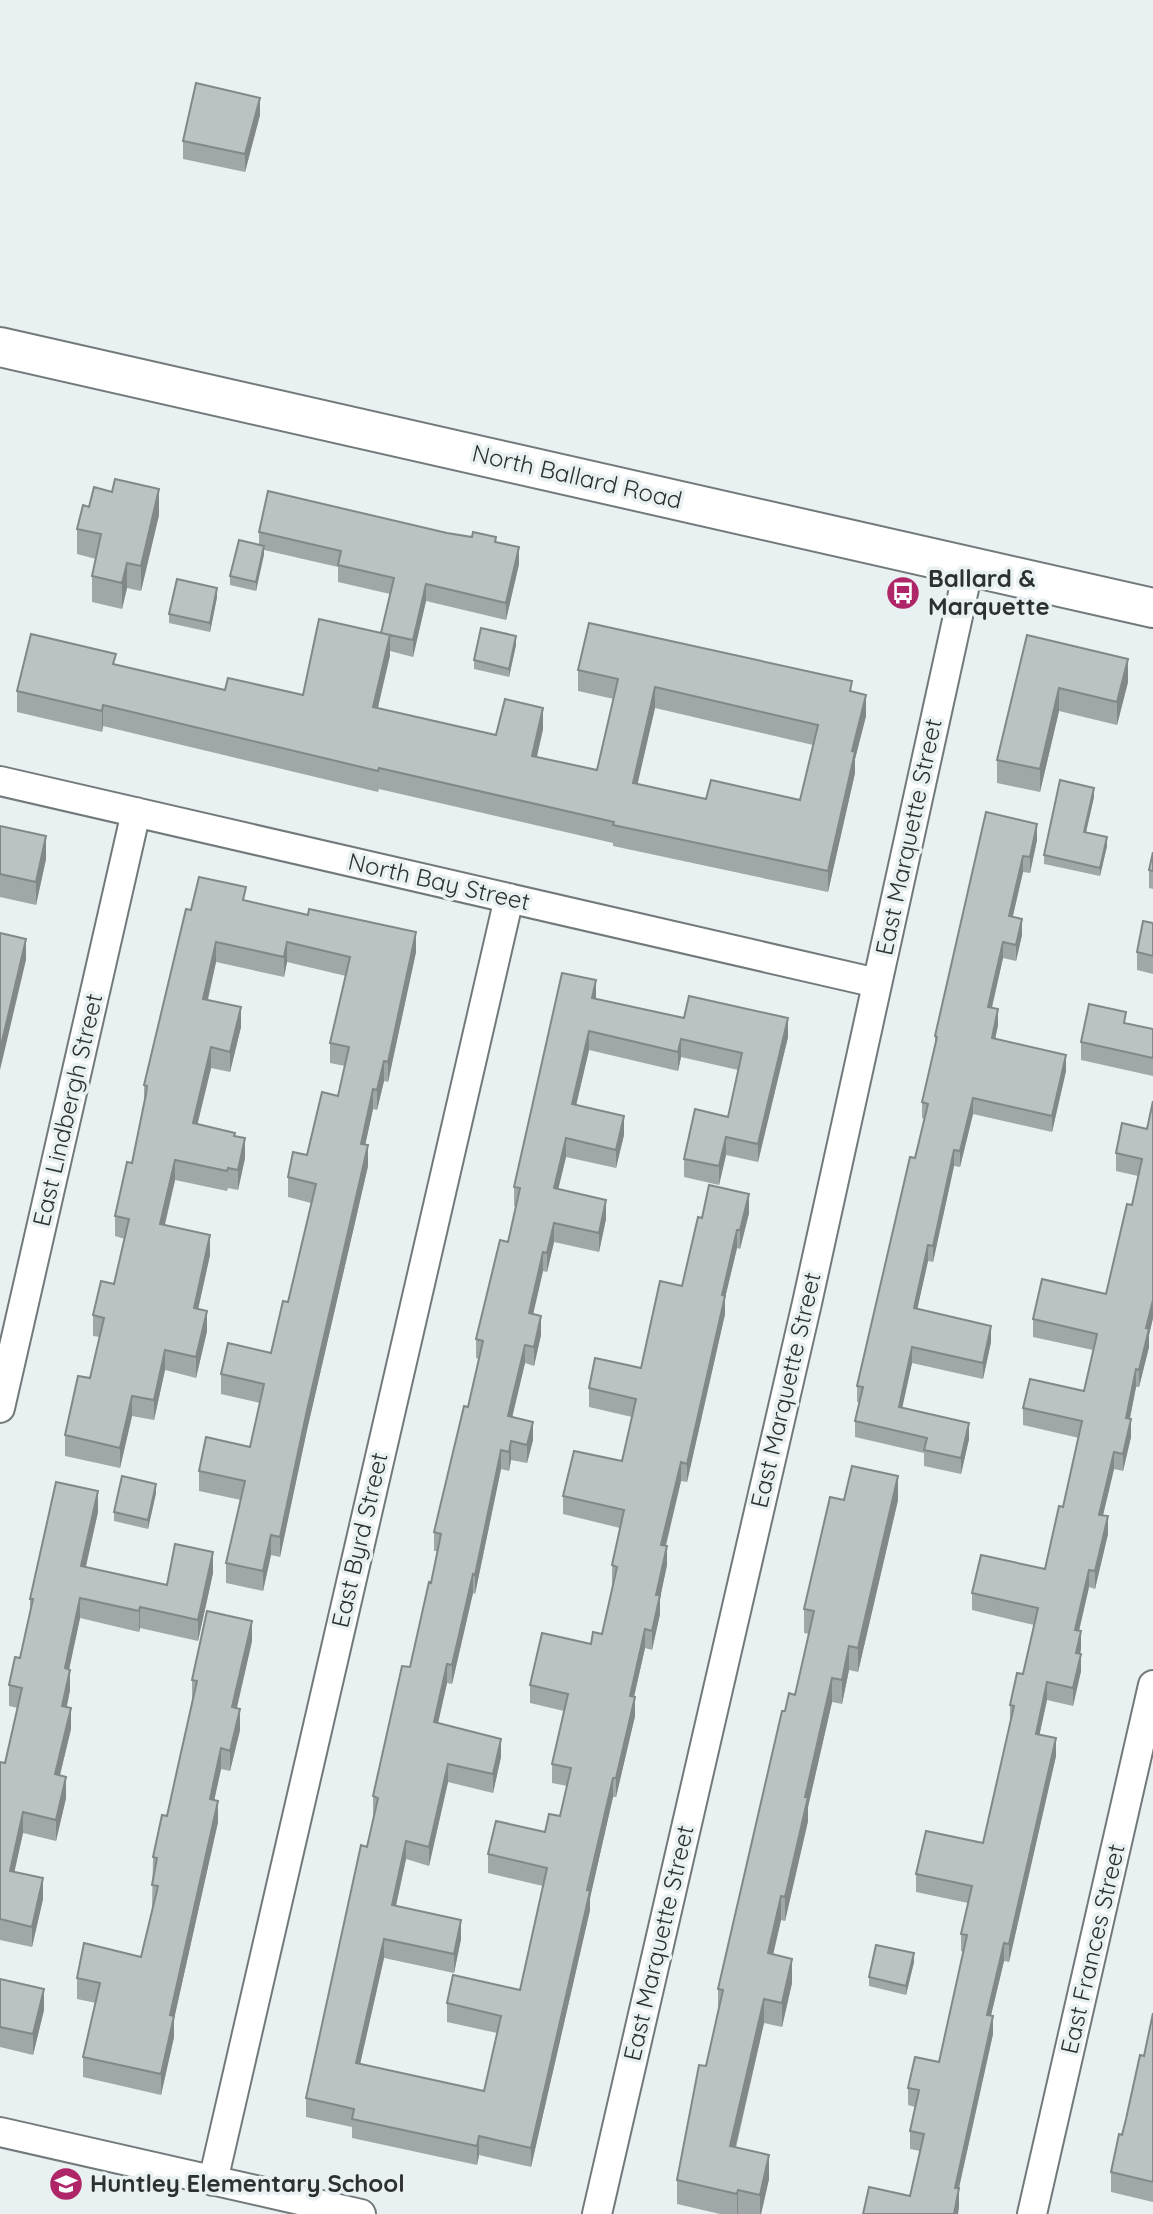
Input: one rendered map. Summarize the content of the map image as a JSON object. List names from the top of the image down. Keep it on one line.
{"streets":{"main road":["North Ballard Road"],"street":["East Marquette Street","North Bay Street","East Lindbergh Street","East Byrd Street","East Frances Street"]},"crossings":[["North Ballard Road","East Marquette Street"],["East Marquette Street","North Bay Street"],["North Bay Street","East Lindbergh Street"],["North Bay Street","East Byrd Street"]],"places":{"bus stop":["Ballard & Marquette"],"school or university":["Huntley Elementary School"]}}
